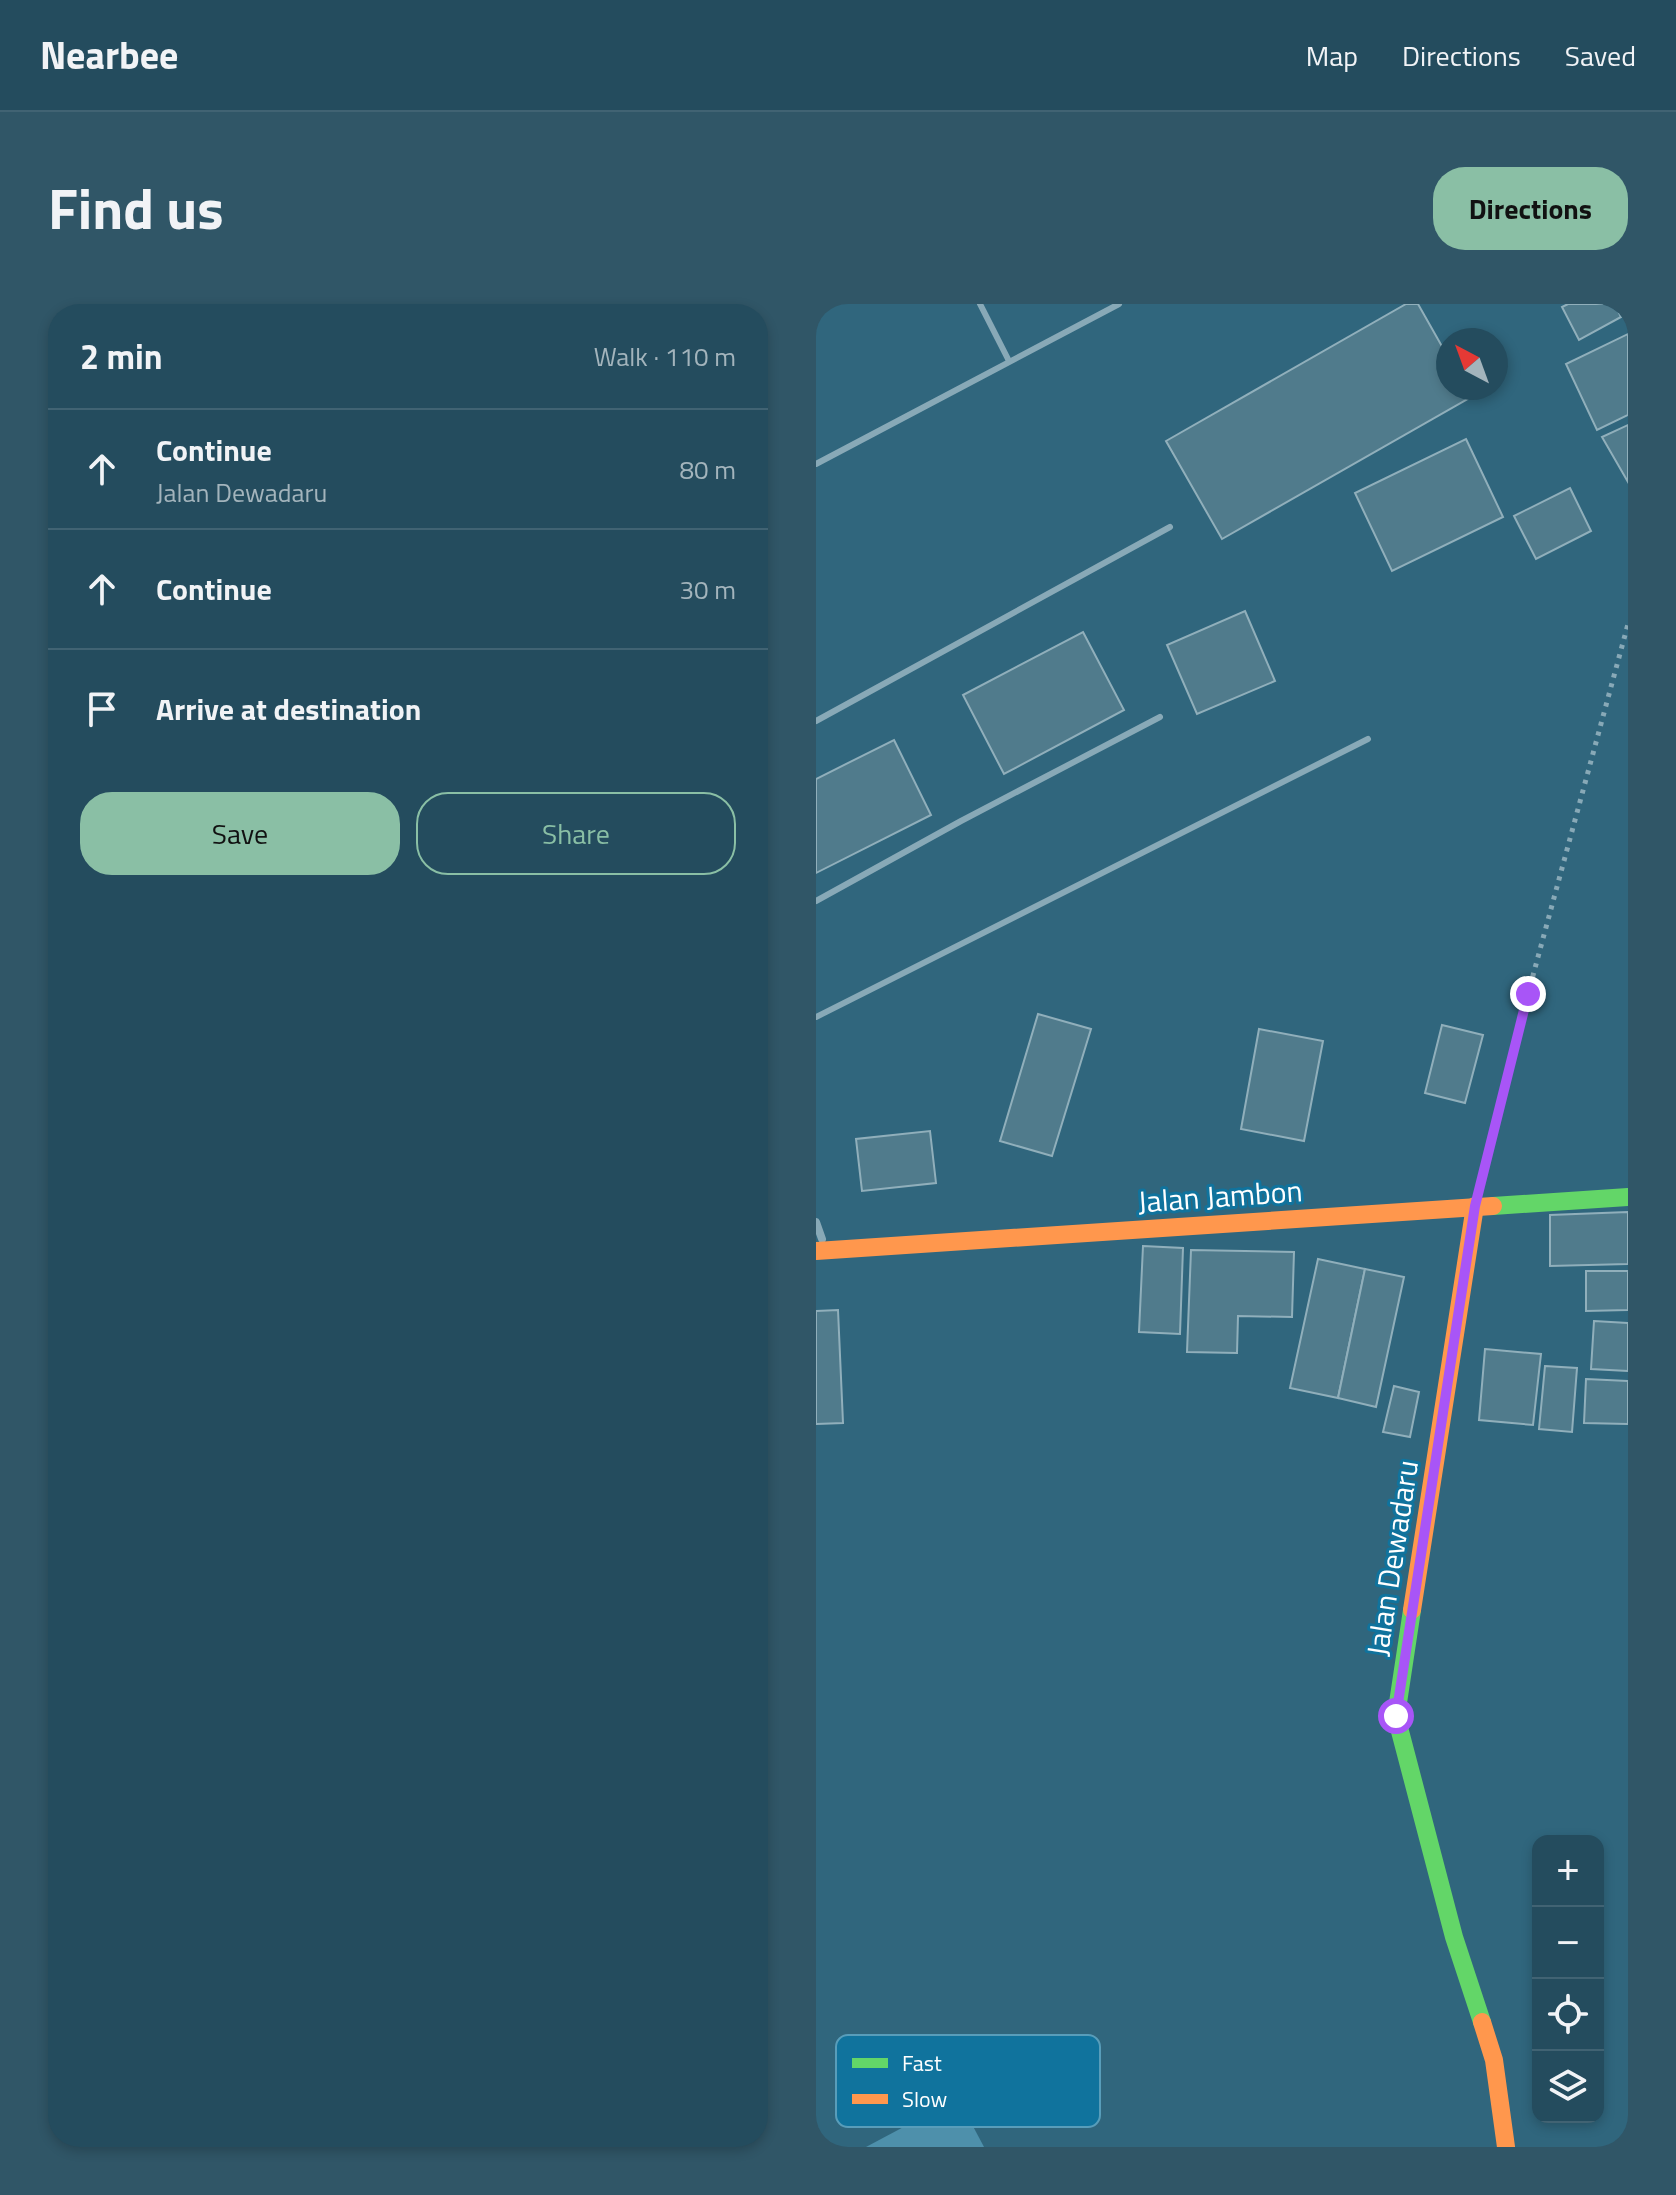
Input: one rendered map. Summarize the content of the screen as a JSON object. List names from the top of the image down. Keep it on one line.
{"streets":{"street":["Jalan Jambon","Jalan Dewadaru"]},"crossings":[["Jalan Jambon","Jalan Dewadaru"]],"legend":["Fast","Slow"],"north":"top left","page":{"header":"Nearbee","nav":["Map","Directions","Saved"],"title":"Find us","buttons":["Directions",["Save","Share"]],"heading":["2 min","Walk · 110 m"],"list":[["Continue","Jalan Dewadaru","80 m"],["Continue","30 m"],"Arrive at destination"],"map_buttons":["+","−"]}}
